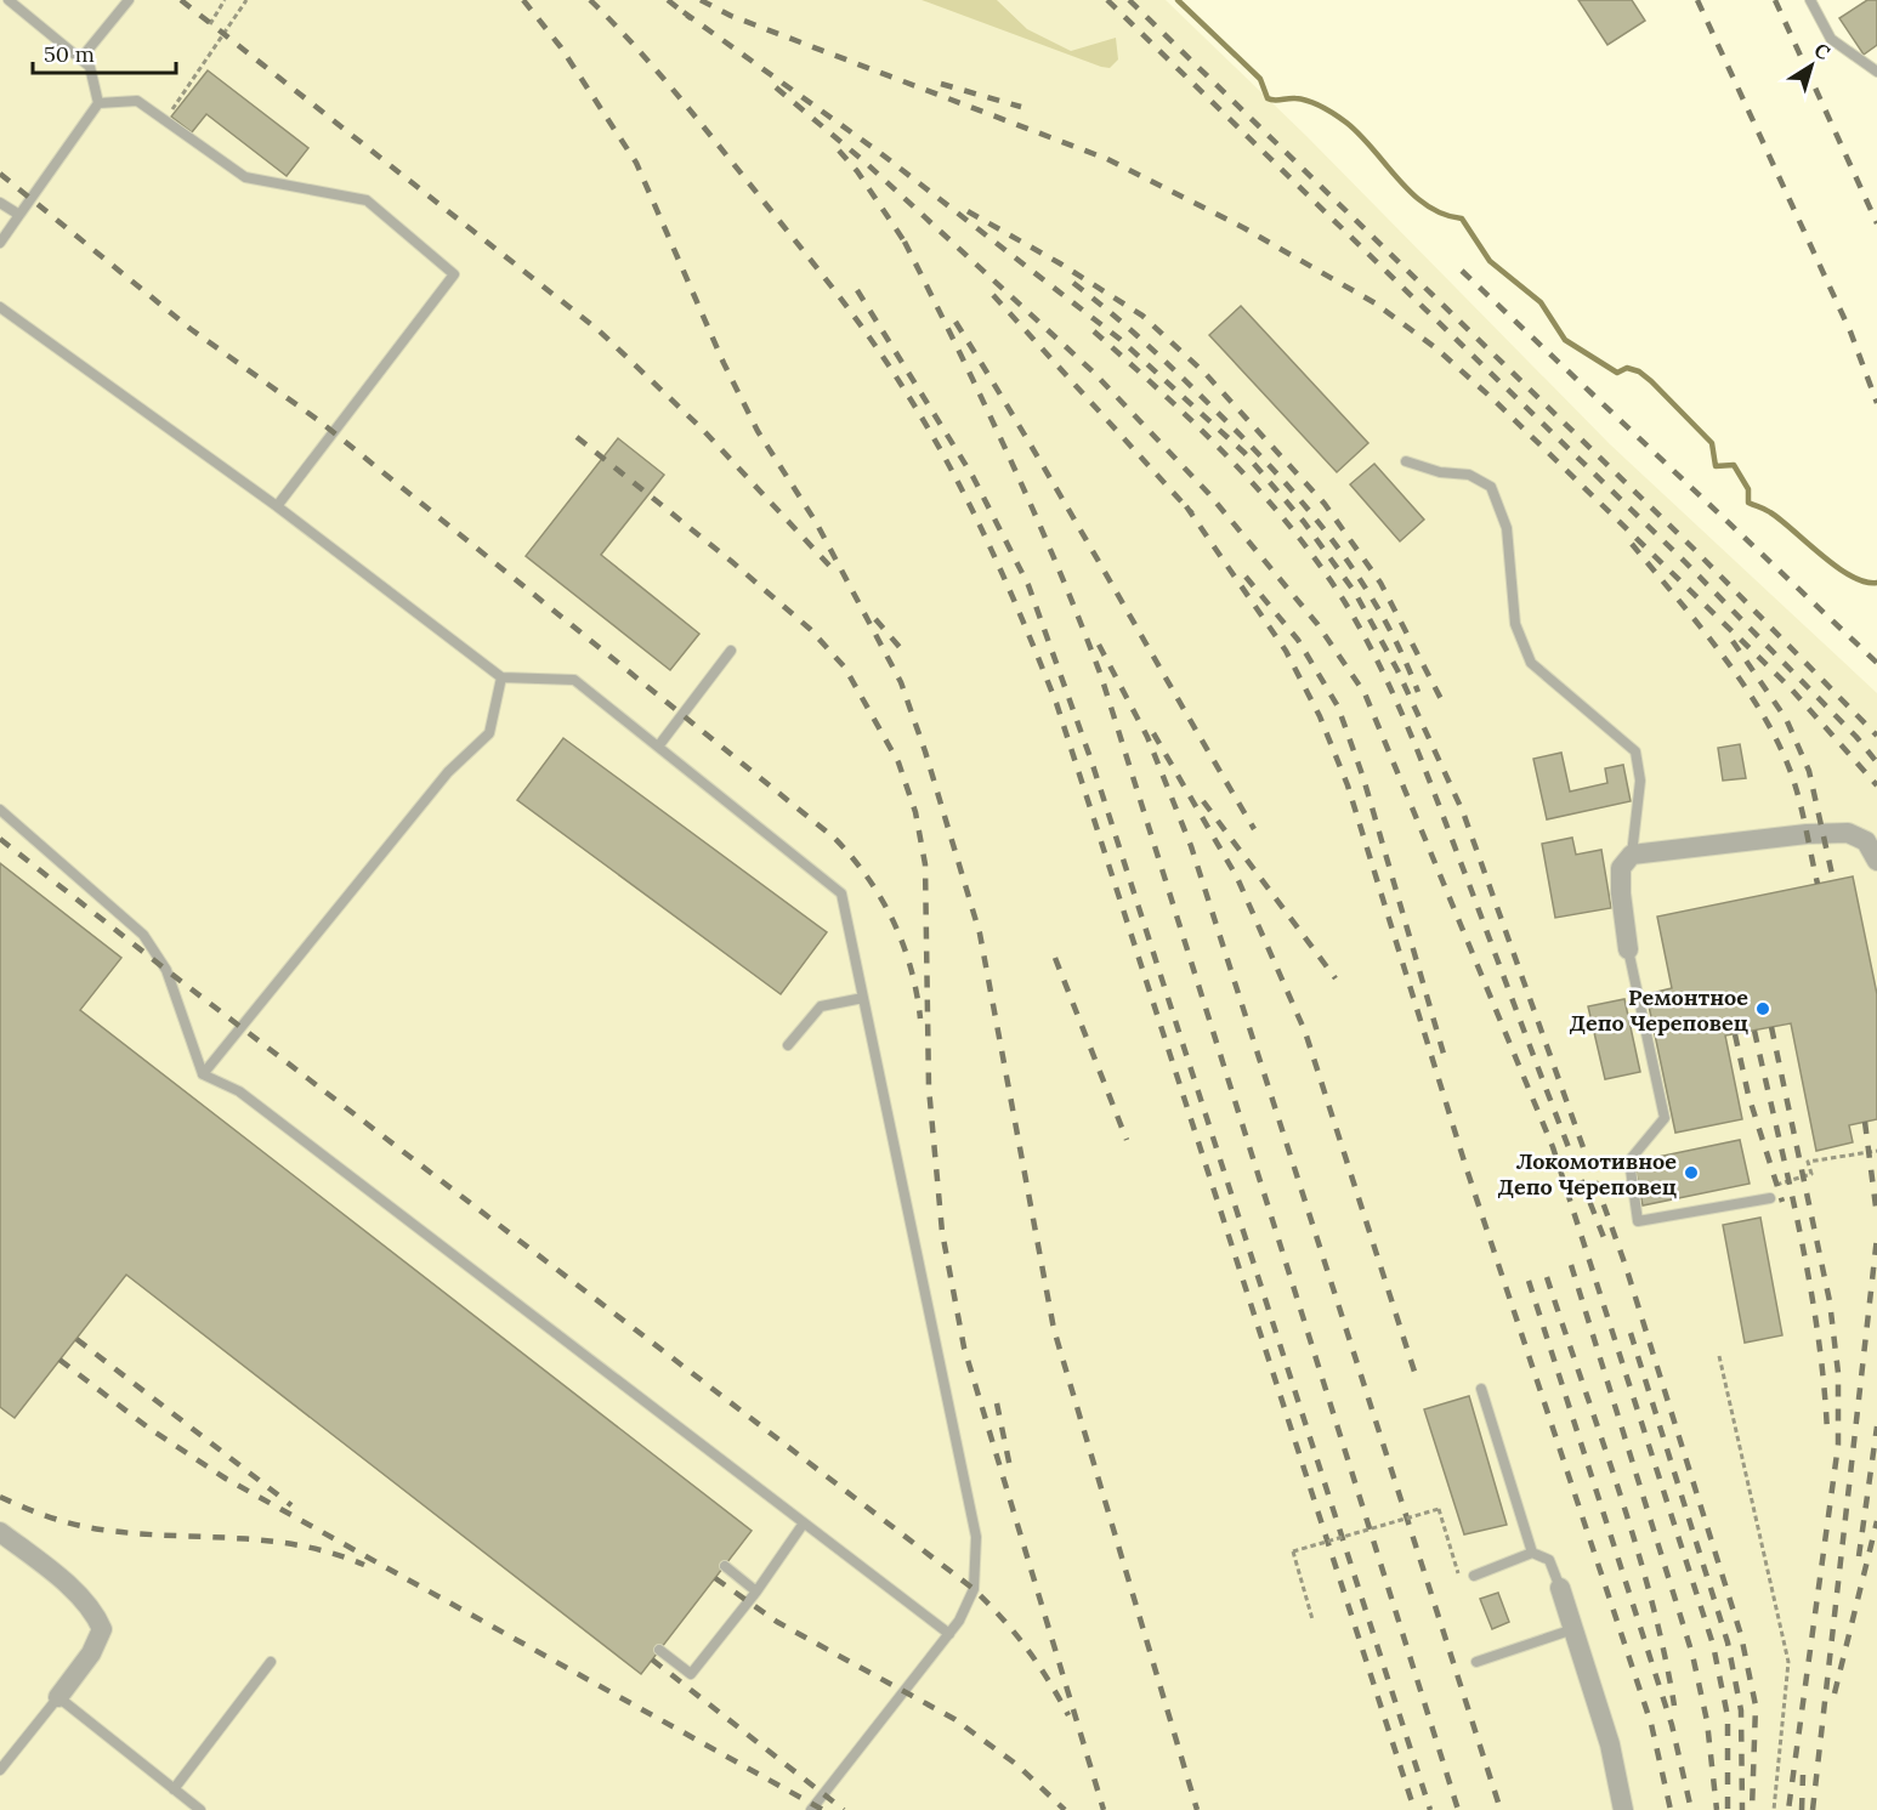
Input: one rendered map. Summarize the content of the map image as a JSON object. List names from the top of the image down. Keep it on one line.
{"places":["Ремонтное Депо Череповец","Локомотивное Депо Череповец"],"scale_bar":"50 m","north":"top right"}
